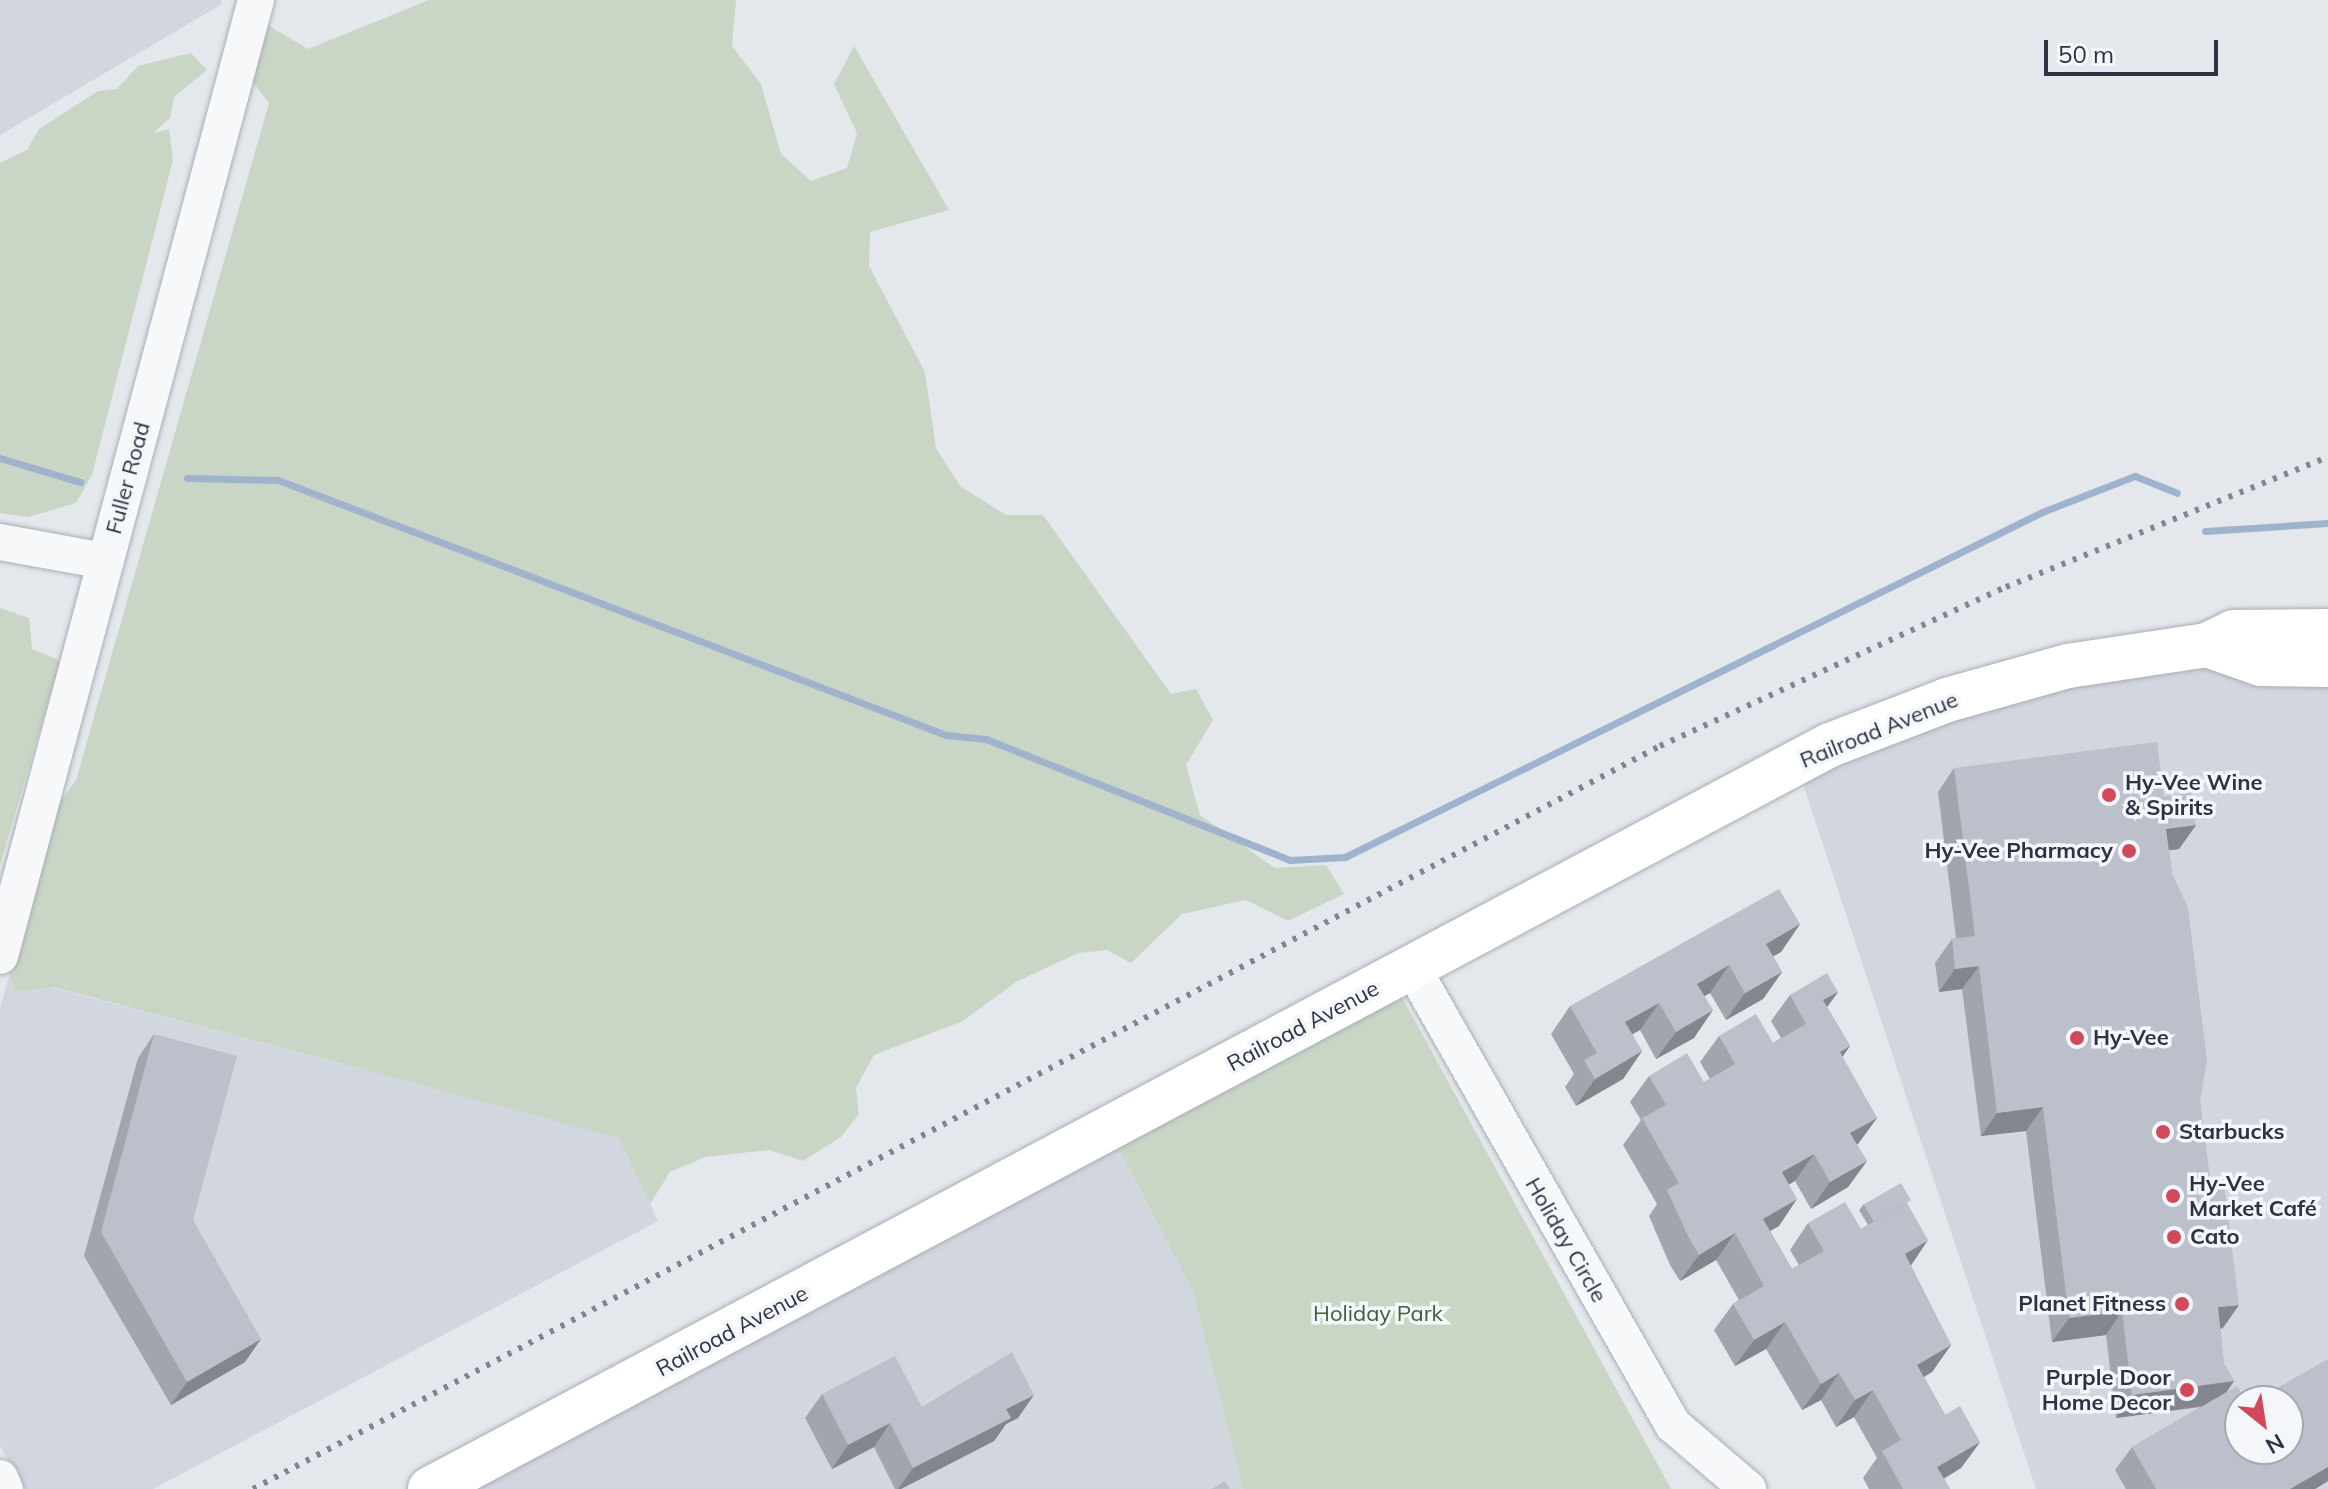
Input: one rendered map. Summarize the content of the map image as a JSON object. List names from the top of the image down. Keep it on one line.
{"streets":{"main road":["Railroad Avenue"],"street":["Fuller Road","Holiday Circle"]},"crossings":[["Railroad Avenue","Holiday Circle"]],"parks":["Holiday Park"],"places":["Hy-Vee Wine & Spirits","Hy-Vee Pharmacy","Hy-Vee","Starbucks","Hy-Vee Market Café","Cato","Planet Fitness","Purple Door Home Decor"],"scale_bar":"50 m","north":"bottom right"}
